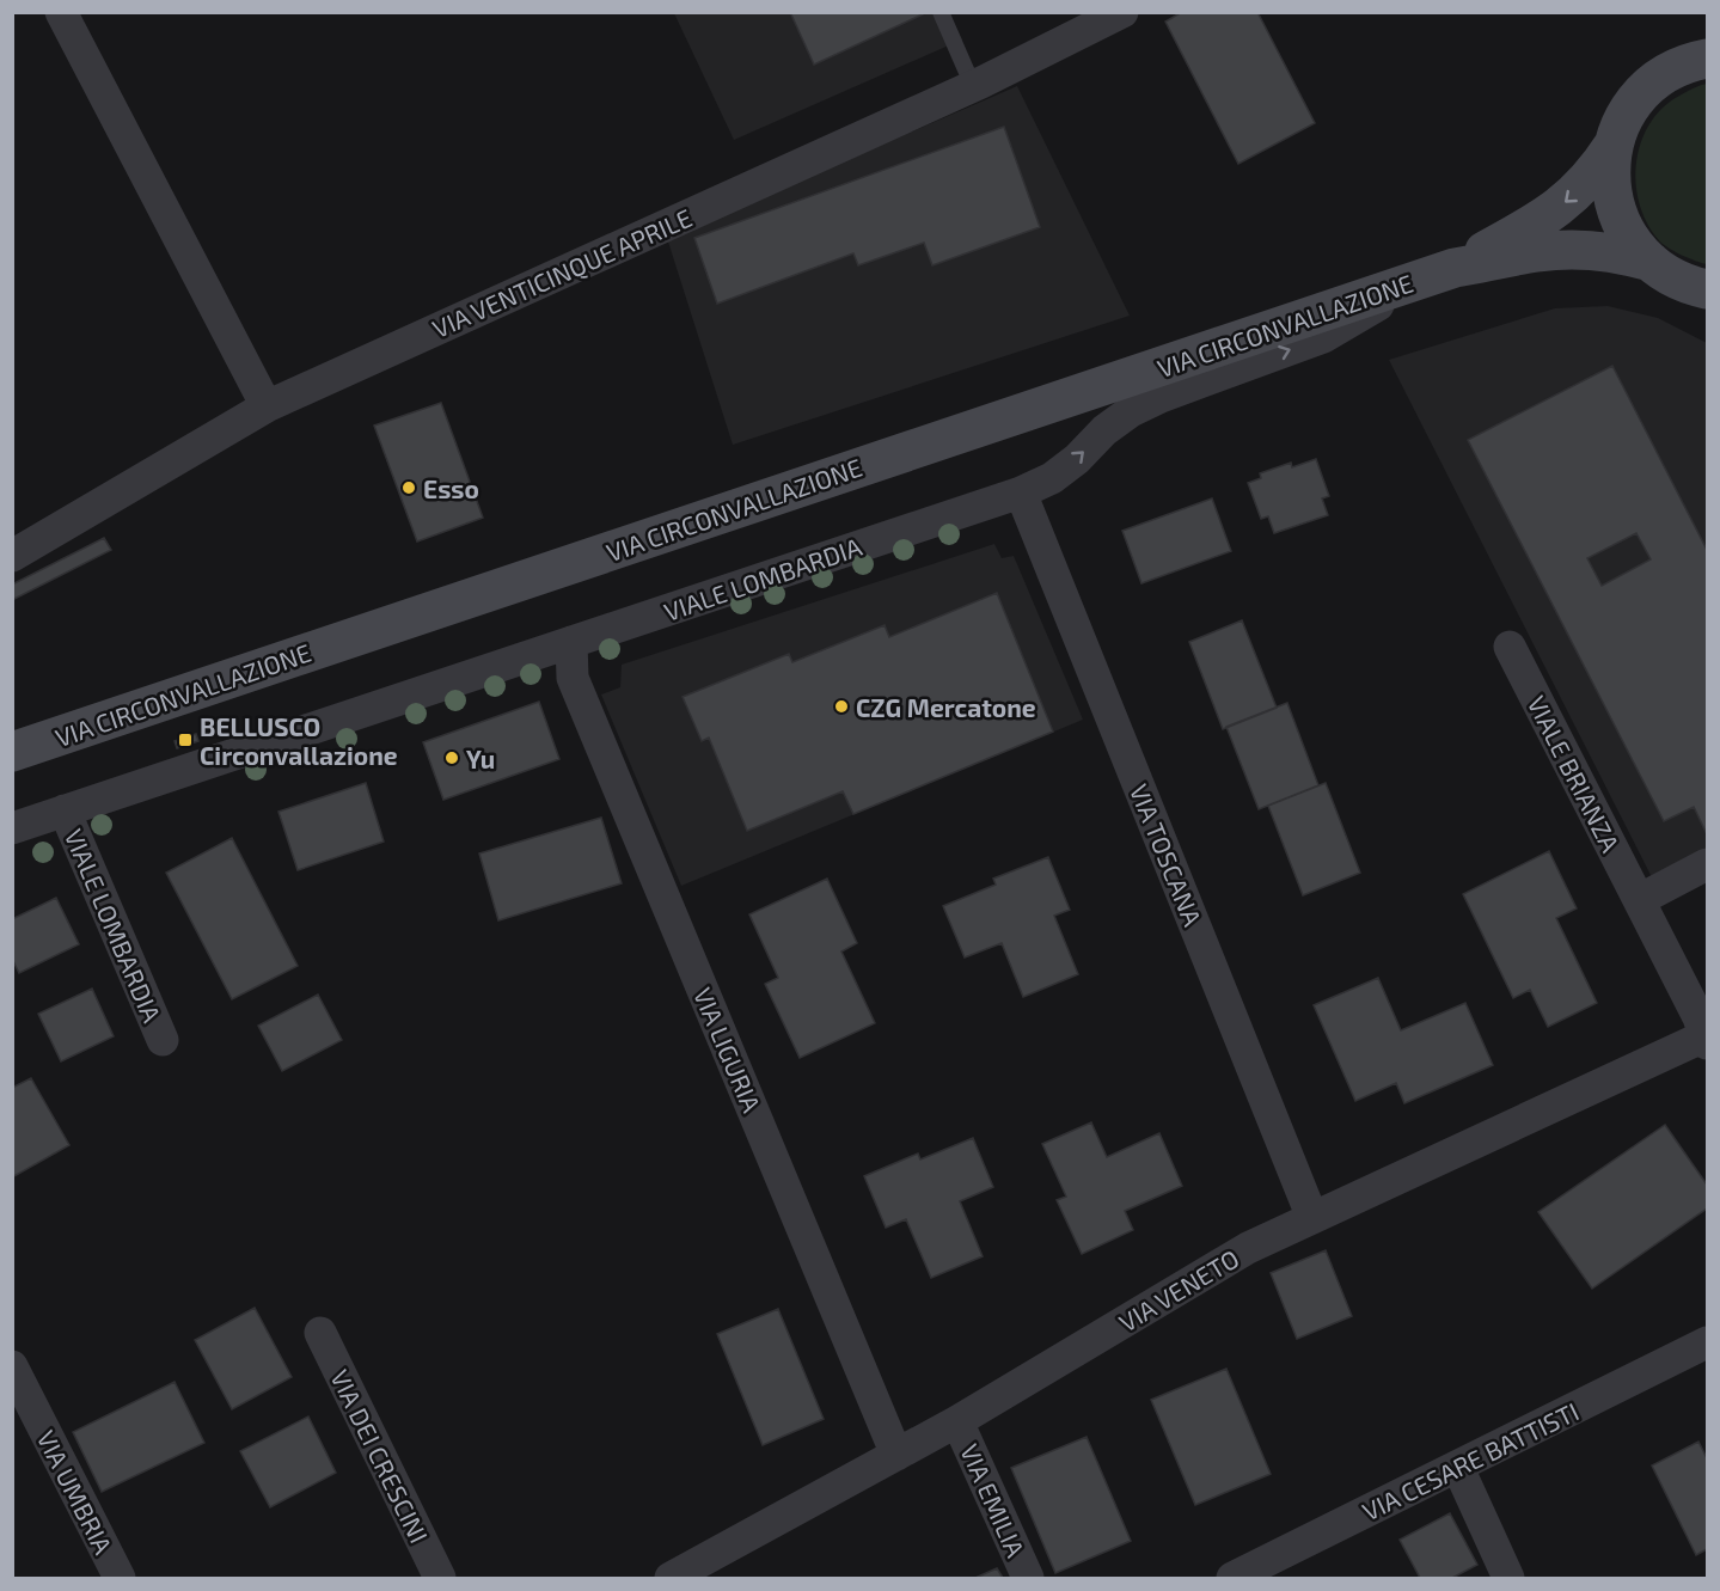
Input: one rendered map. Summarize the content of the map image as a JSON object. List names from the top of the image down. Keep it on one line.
{"streets":{"main road":["VIA CIRCONVALLAZIONE"],"street":["VIA VENTICINQUE APRILE","VIALE LOMBARDIA","VIALE BRIANZA","VIA TOSCANA","VIA LIGURIA","VIA VENETO","VIA DEI CRESCINI","VIA CESARE BATTISTI","VIA UMBRIA","VIA EMILIA"]},"crossings":[["VIA CIRCONVALLAZIONE","VIALE LOMBARDIA"],["VIALE LOMBARDIA","VIA TOSCANA"],["VIALE LOMBARDIA","VIA LIGURIA"],["VIALE BRIANZA","VIA VENETO"],["VIA TOSCANA","VIA VENETO"],["VIA LIGURIA","VIA VENETO"],["VIA VENETO","VIA EMILIA"]],"places":{"other":["Esso","CZG Mercatone","Yu"],"transit":["BELLUSCO Circonvallazione"]}}
